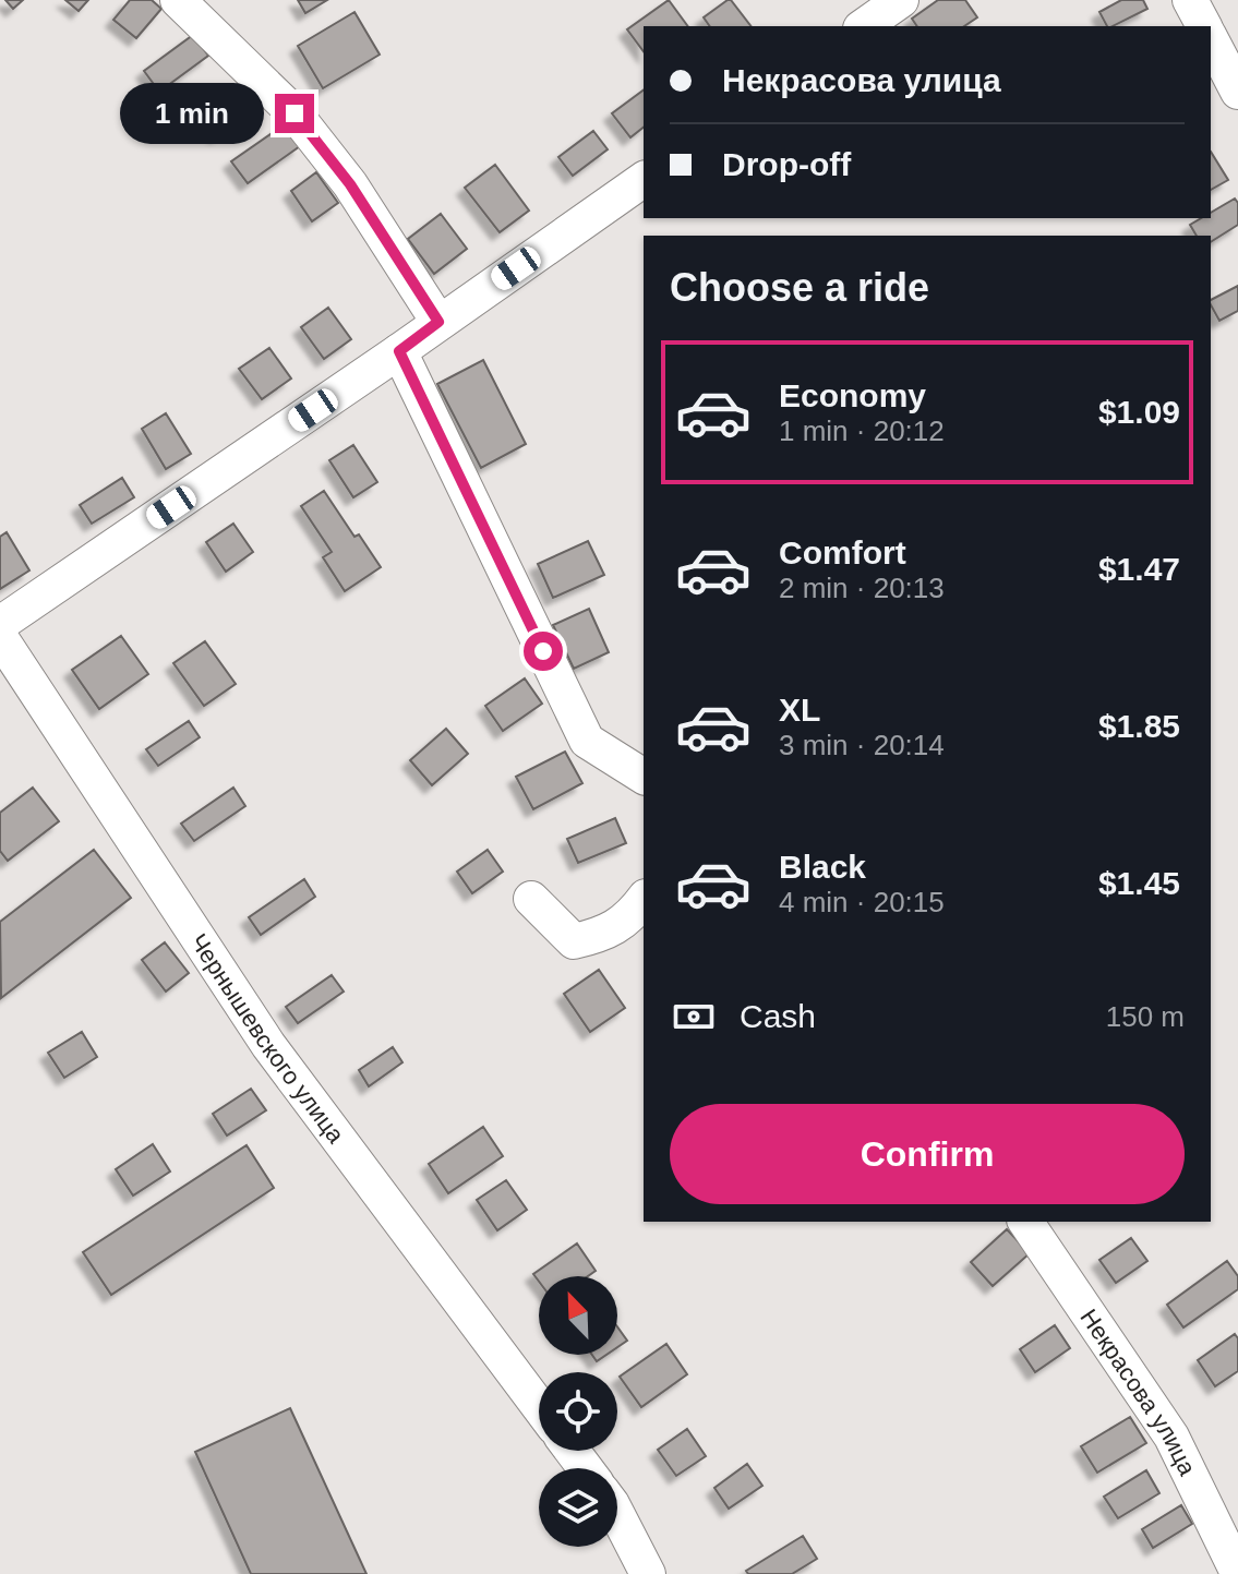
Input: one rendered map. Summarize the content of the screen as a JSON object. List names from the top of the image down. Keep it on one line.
{"streets":{"street":["Чернышевского улица","Некрасова улица"]},"north":"top left","page":{"banner":["Некрасова улица","Drop-off"],"bubble":"1 min","heading":"Choose a ride","list":[{"name":"Economy","note":"1 min · 20:12","value":"$1.09"},{"name":"Comfort","note":"2 min · 20:13","value":"$1.47"},{"name":"XL","note":"3 min · 20:14","value":"$1.85"},{"name":"Black","note":"4 min · 20:15","value":"$1.45"}],"pay":["Cash","150 m"],"buttons":"Confirm"}}
